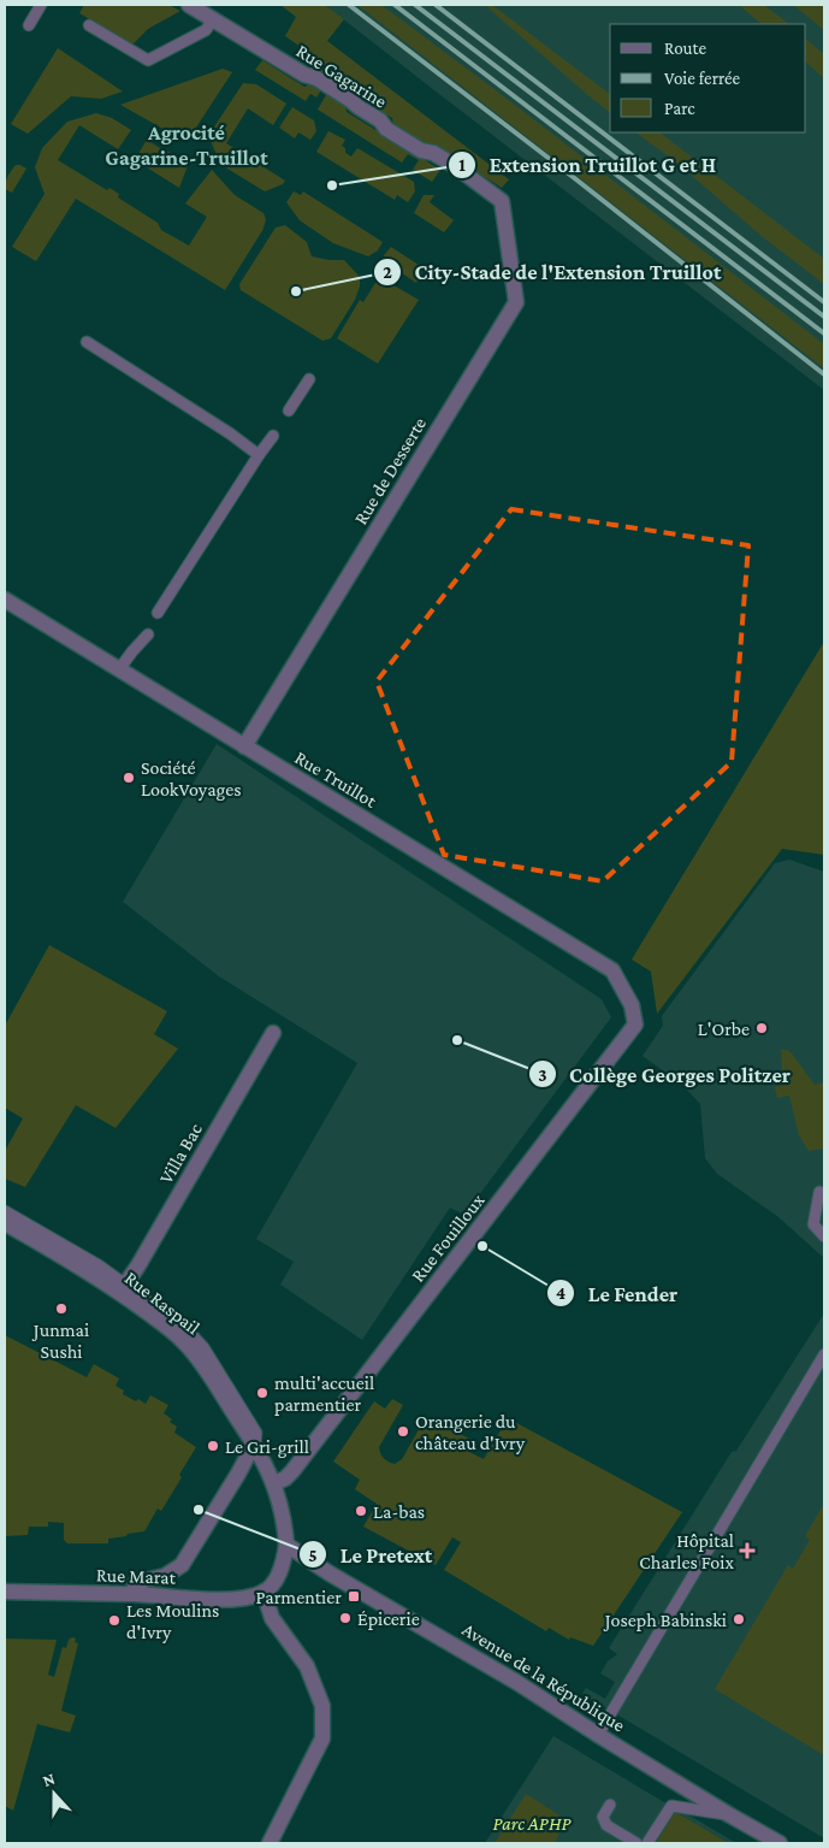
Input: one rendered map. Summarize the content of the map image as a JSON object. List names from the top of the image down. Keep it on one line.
{"streets":{"street":["Rue Gagarine","Rue de Desserte","Rue Truillot","Villa Bac","Rue Fouilloux","Rue Raspail","Rue Marat","Avenue de la République"]},"crossings":[["Rue Gagarine","Rue de Desserte"],["Rue de Desserte","Rue Truillot"],["Rue Truillot","Rue Fouilloux"],["Villa Bac","Rue Raspail"],["Rue Fouilloux","Rue Raspail"],["Rue Raspail","Avenue de la République"]],"districts":["Agrocité Gagarine-Truillot"],"parks":["Parc APHP"],"places":{"other":["Extension Truillot G et H","City-Stade de l'Extension Truillot","Société LookVoyages","L'Orbe","Collège Georges Politzer","Le Fender","Junmai Sushi","multi'accueil parmentier","Orangerie du château d'Ivry","Le Gri-grill","Le Pretext","La-bas","Épicerie","Joseph Babinski","Les Moulins d'Ivry"],"health":["Hôpital Charles Foix"],"transit":["Parmentier"]},"legend":["Route","Voie ferrée","Parc"],"north":"top"}
